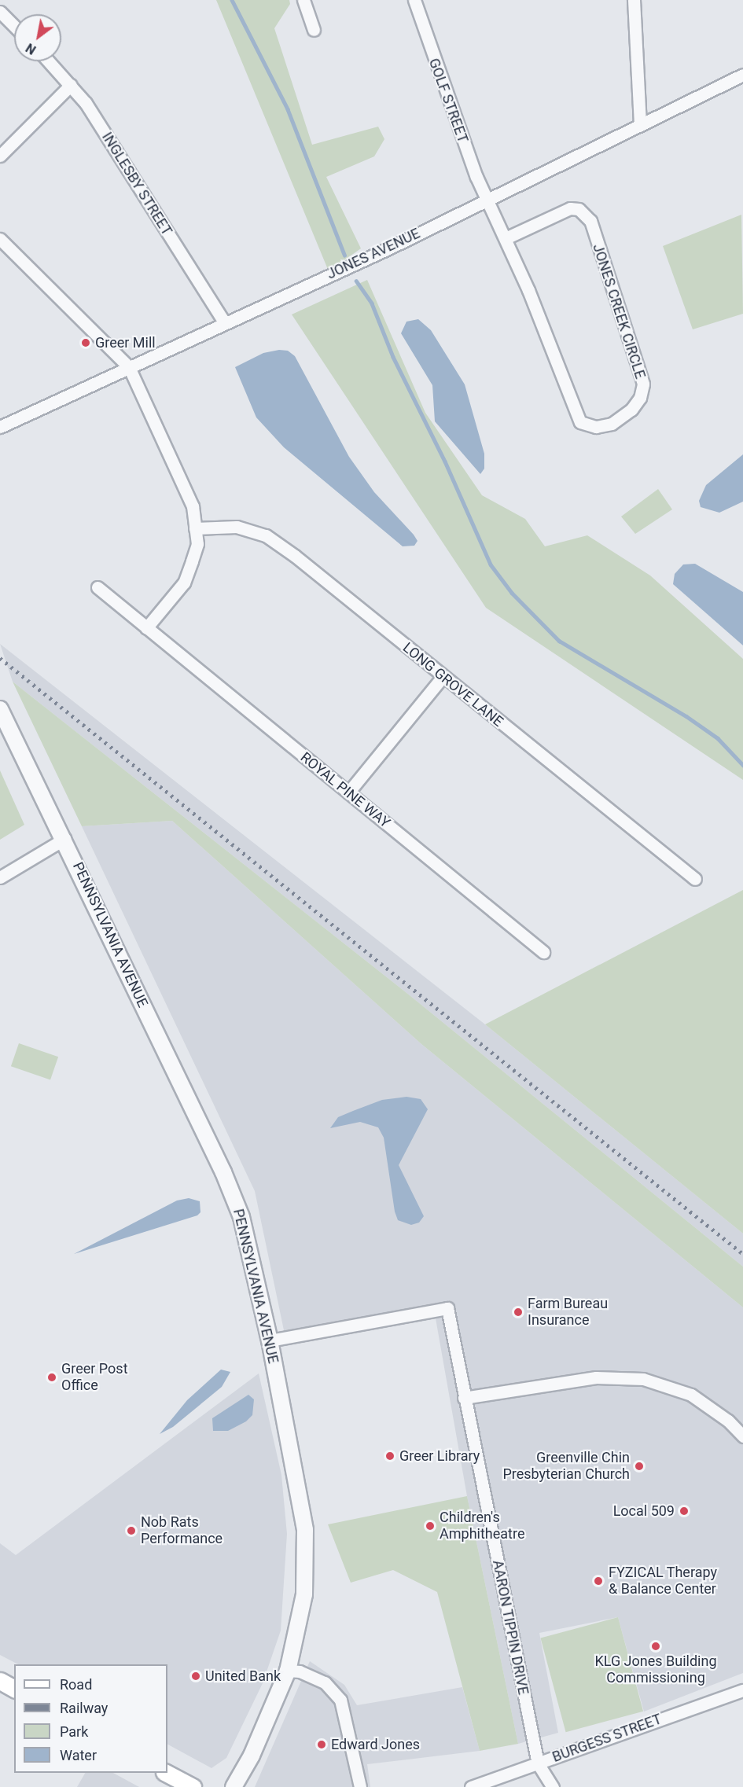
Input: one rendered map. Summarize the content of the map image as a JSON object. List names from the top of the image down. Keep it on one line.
{"streets":{"street":["GOLF STREET","INGLESBY STREET","JONES AVENUE","JONES CREEK CIRCLE","LONG GROVE LANE","ROYAL PINE WAY","PENNSYLVANIA AVENUE","AARON TIPPIN DRIVE","BURGESS STREET"]},"crossings":[["GOLF STREET","JONES AVENUE"],["GOLF STREET","JONES CREEK CIRCLE"],["INGLESBY STREET","JONES AVENUE"],["JONES AVENUE","JONES CREEK CIRCLE"],["PENNSYLVANIA AVENUE","AARON TIPPIN DRIVE"],["AARON TIPPIN DRIVE","BURGESS STREET"]],"places":["Greer Mill","Farm Bureau Insurance","Greer Post Office","Greer Library","Greenville Chin Presbyterian Church","Local 509","Children's Amphitheatre","Nob Rats Performance","FYZICAL Therapy & Balance Center","KLG Jones Building Commissioning","United Bank","Edward Jones"],"legend":["Road","Railway","Park","Water"],"north":"bottom left"}
